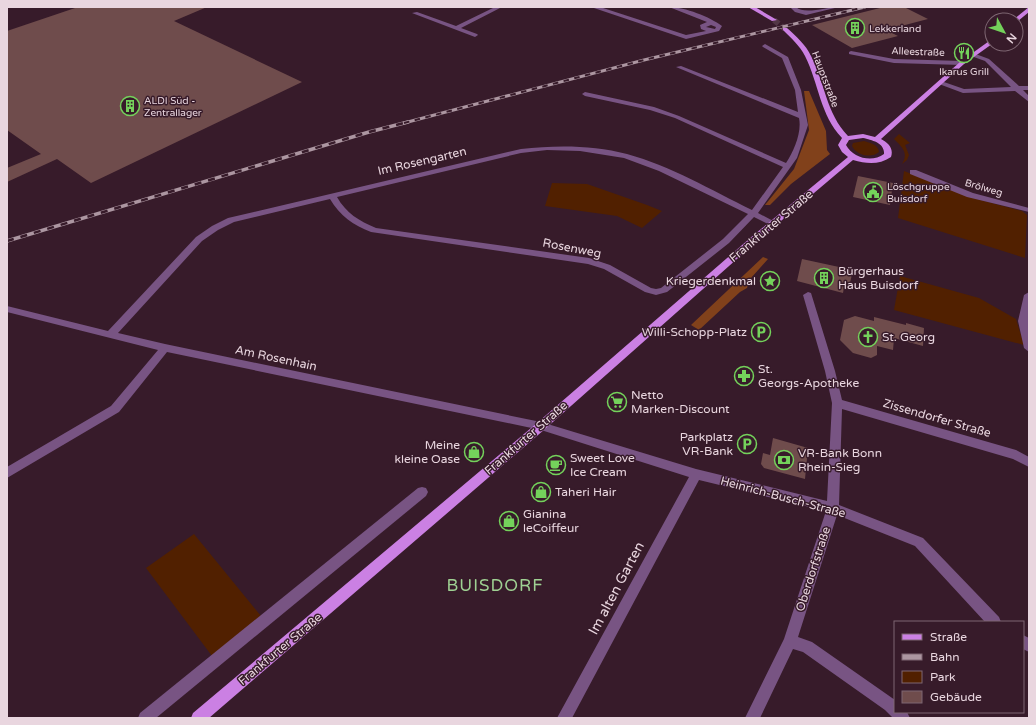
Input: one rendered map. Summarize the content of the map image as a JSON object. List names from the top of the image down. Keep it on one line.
{"streets":{"main road":["Hauptstraße","Frankfurter Straße"],"street":["Alleestraße","Im Rosengarten","Brölweg","Rosenweg","Am Rosenhain","Zissendorfer Straße","Heinrich-Busch-Straße","Oberdorfstraße","Im alten Garten"]},"crossings":[["Im Rosengarten","Frankfurter Straße"],["Im Rosengarten","Rosenweg"],["Im Rosengarten","Am Rosenhain"],["Frankfurter Straße","Am Rosenhain"],["Frankfurter Straße","Heinrich-Busch-Straße"],["Am Rosenhain","Heinrich-Busch-Straße"],["Zissendorfer Straße","Oberdorfstraße"],["Heinrich-Busch-Straße","Oberdorfstraße"],["Heinrich-Busch-Straße","Im alten Garten"]],"districts":["BUISDORF"],"places":{"building":["Lekkerland","ALDI Süd - Zentrallager","Bürgerhaus Haus Buisdorf"],"restaurant":["Ikarus Grill"],"public building":["Löschgruppe Buisdorf"],"place":["Kriegerdenkmal"],"parking":["Willi-Schopp-Platz","Parkplatz VR-Bank"],"church":["St. Georg"],"pharmacy":["St. Georgs-Apotheke"],"supermarket":["Netto Marken-Discount"],"shop":["Meine kleine Oase","Taheri Hair","Gianina leCoiffeur"],"bank":["VR-Bank Bonn Rhein-Sieg"],"cafe":["Sweet Love Ice Cream"]},"legend":["Straße","Bahn","Park","Gebäude"],"north":"bottom right"}
